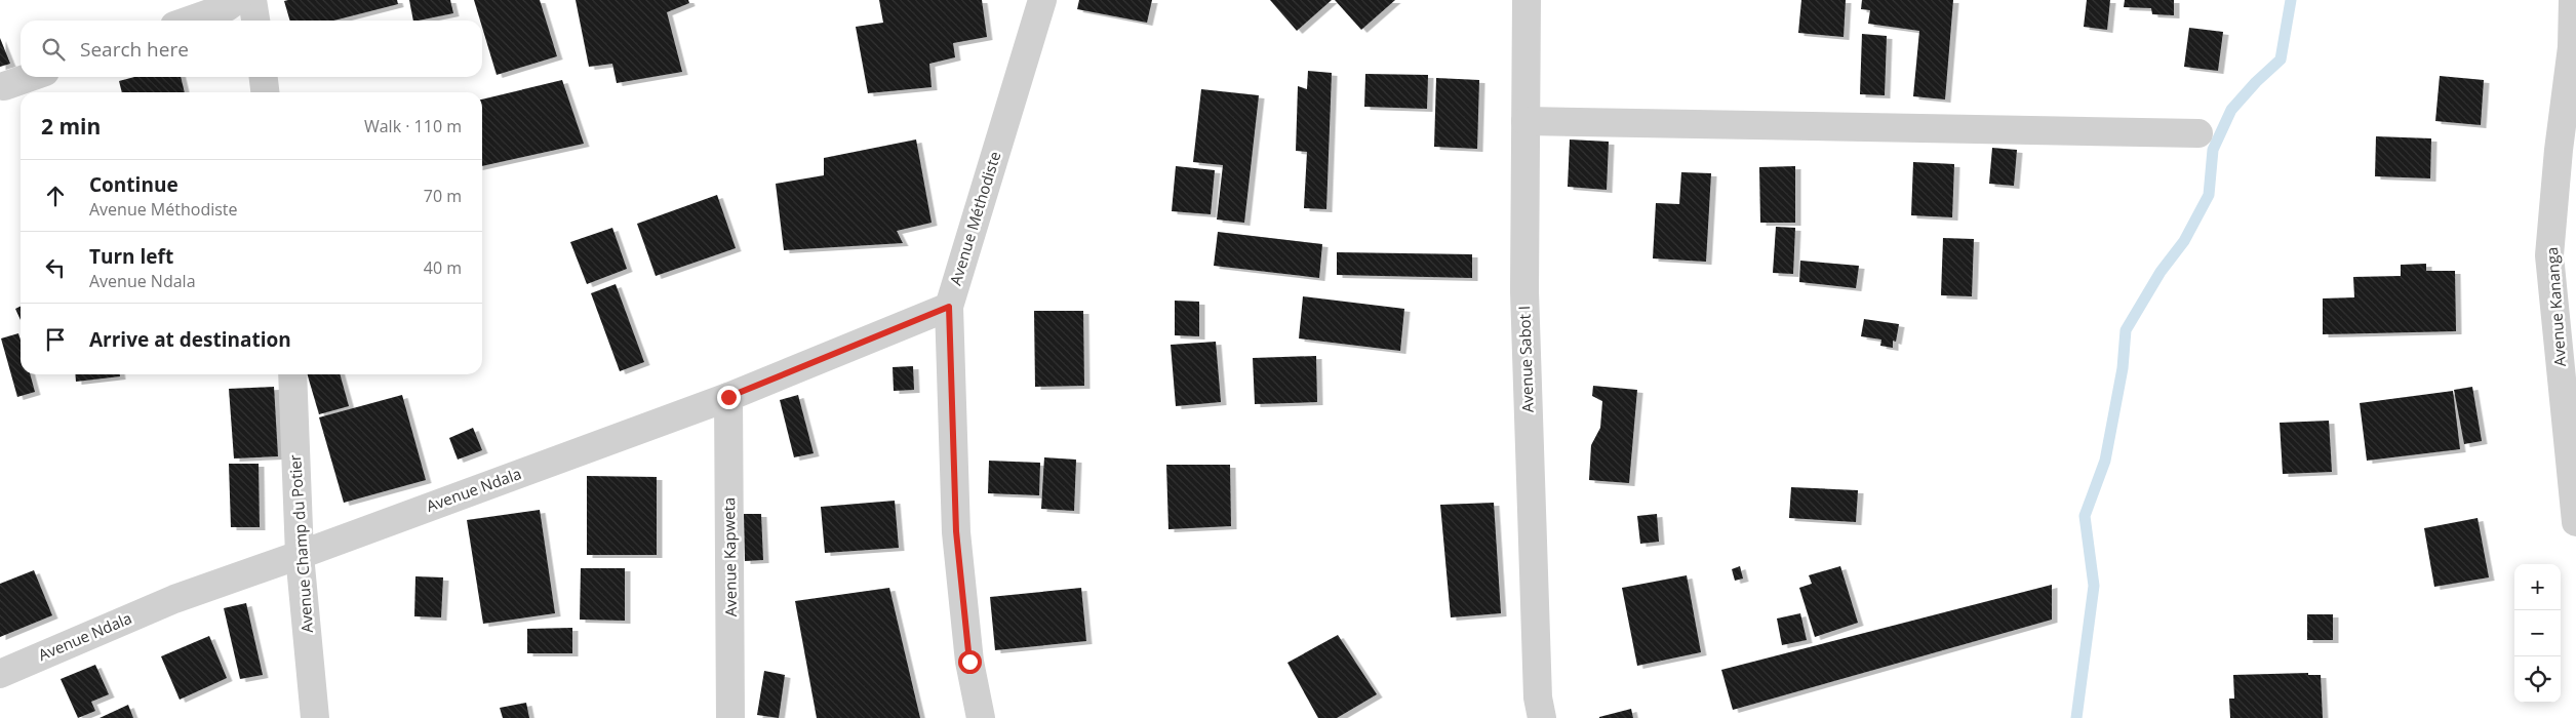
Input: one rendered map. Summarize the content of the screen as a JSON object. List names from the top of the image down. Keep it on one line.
{"streets":{"street":["Avenue Méthodiste","Avenue Kananga","Avenue Sabot I","Avenue Ndala","Avenue Champ du Potier","Avenue Kapweta"]},"crossings":[["Avenue Méthodiste","Avenue Ndala"],["Avenue Ndala","Avenue Champ du Potier"],["Avenue Ndala","Avenue Kapweta"]],"page":{"search":"Search here","heading":["2 min","Walk · 110 m"],"list":[["Continue","Avenue Méthodiste","70 m"],["Turn left","Avenue Ndala","40 m"],"Arrive at destination"],"map_buttons":["+","−"]}}
